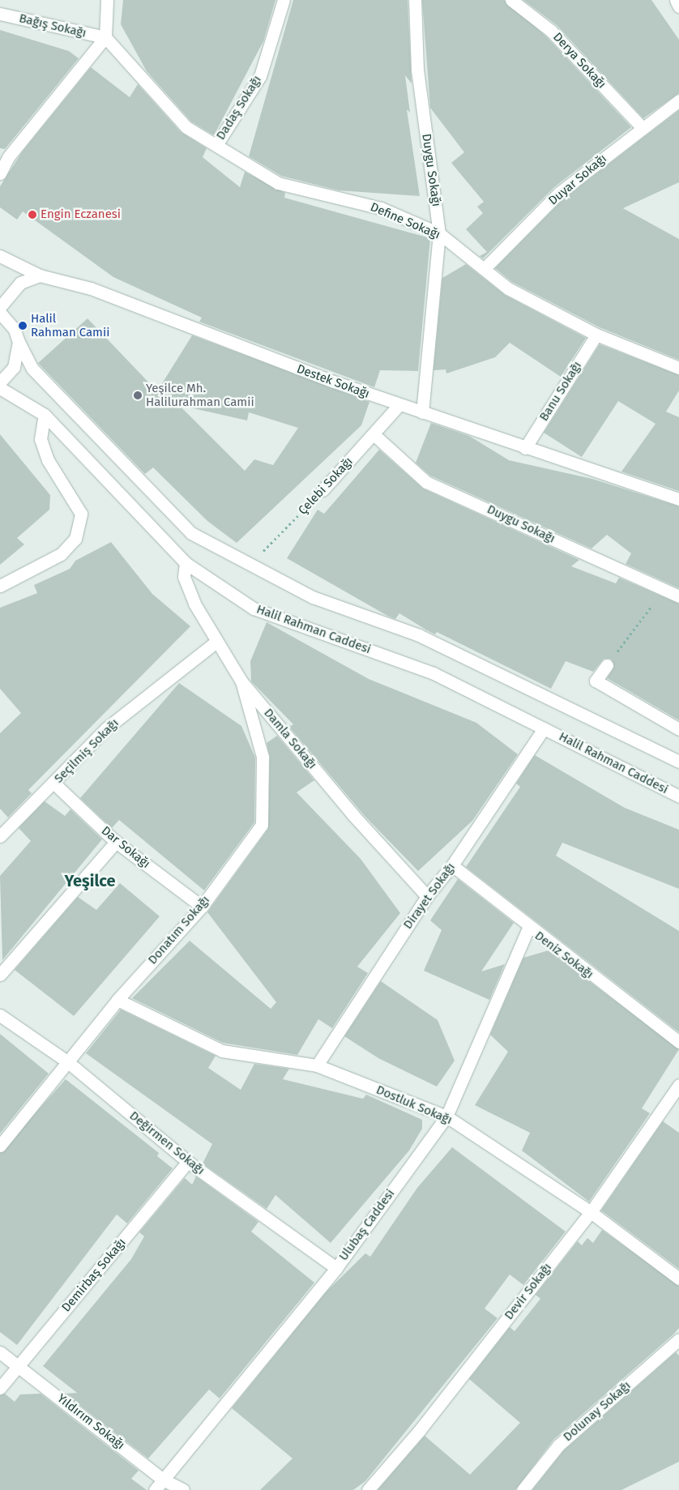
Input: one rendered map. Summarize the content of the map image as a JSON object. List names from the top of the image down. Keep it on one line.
{"streets":{"street":["Bağış Sokağı","Derya Sokağı","Dadaş Sokağı","Duygu Sokağı","Duyar Sokağı","Define Sokağı","Destek Sokağı","Banu Sokağı","Çelebi Sokağı","Halil Rahman Caddesi","Damla Sokağı","Seçilmiş Sokağı","Dar Sokağı","Dirayet Sokağı","Donatım Sokağı","Deniz Sokağı","Dostluk Sokağı","Değirmen Sokağı","Ulubaş Caddesi","Demirbaş Sokağı","Devir Sokağı","Dolunay Sokağı","Yıldırım Sokağı"]},"crossings":[["Bağış Sokağı","Define Sokağı"],["Derya Sokağı","Duyar Sokağı"],["Dadaş Sokağı","Define Sokağı"],["Duygu Sokağı","Define Sokağı"],["Duygu Sokağı","Destek Sokağı"],["Duygu Sokağı","Çelebi Sokağı"],["Duyar Sokağı","Define Sokağı"],["Define Sokağı","Banu Sokağı"],["Destek Sokağı","Banu Sokağı"],["Destek Sokağı","Çelebi Sokağı"],["Halil Rahman Caddesi","Damla Sokağı"],["Halil Rahman Caddesi","Dirayet Sokağı"],["Damla Sokağı","Seçilmiş Sokağı"],["Damla Sokağı","Dirayet Sokağı"],["Damla Sokağı","Donatım Sokağı"],["Seçilmiş Sokağı","Dar Sokağı"],["Dar Sokağı","Donatım Sokağı"],["Dirayet Sokağı","Deniz Sokağı"],["Dirayet Sokağı","Dostluk Sokağı"],["Donatım Sokağı","Dostluk Sokağı"],["Donatım Sokağı","Değirmen Sokağı"],["Deniz Sokağı","Ulubaş Caddesi"],["Dostluk Sokağı","Ulubaş Caddesi"],["Dostluk Sokağı","Devir Sokağı"],["Değirmen Sokağı","Ulubaş Caddesi"],["Değirmen Sokağı","Demirbaş Sokağı"],["Ulubaş Caddesi","Yıldırım Sokağı"],["Demirbaş Sokağı","Yıldırım Sokağı"]],"districts":["Yeşilce"],"places":["Engin Eczanesi","Halil Rahman Camii","Yeşilce Mh. Halilurahman Camii"]}
